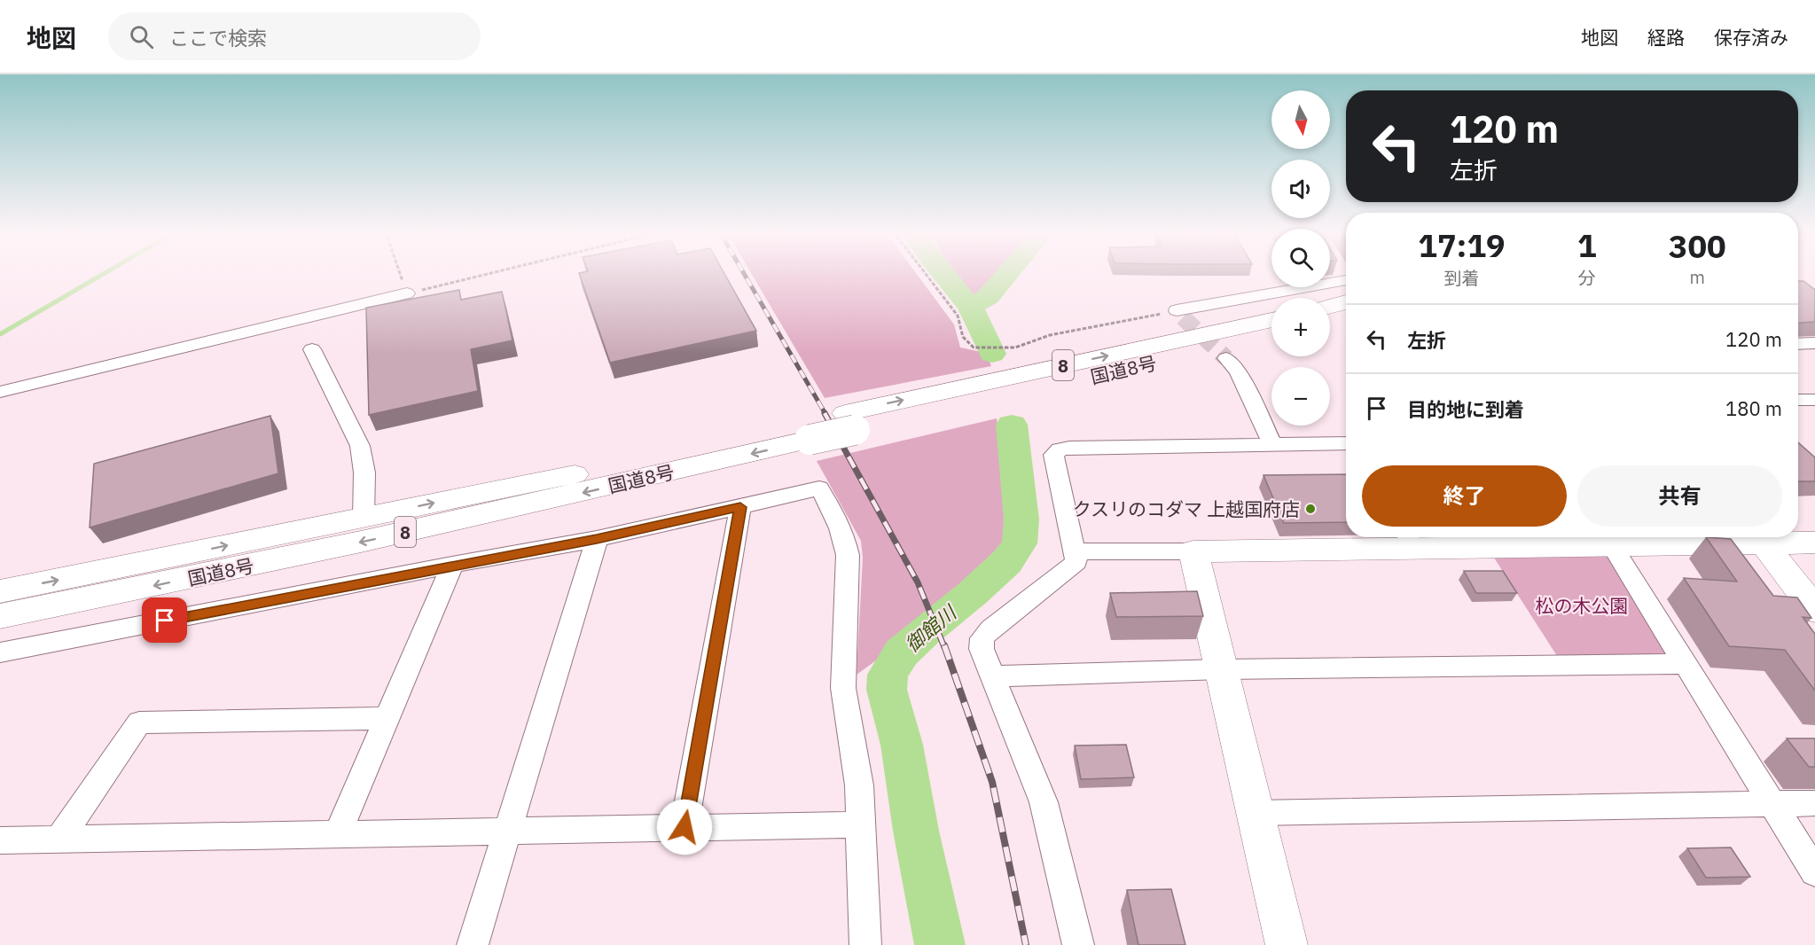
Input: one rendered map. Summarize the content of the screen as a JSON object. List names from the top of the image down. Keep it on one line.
{"streets":{"main road":["8","国道8号"]},"water":["御館川"],"parks":["松の木公園"],"places":["クスリのコダマ 上越国府店"],"north":"bottom","page":{"header":"地図","search":"ここで検索","nav":["地図","経路","保存済み"],"map_buttons":["+","−"],"turn":["120 m","左折"],"eta":["17:19","到着","1","分","300","m"],"list":[{"name":"左折","value":"120 m"},{"name":"目的地に到着","value":"180 m"}],"buttons":["終了","共有"]}}
